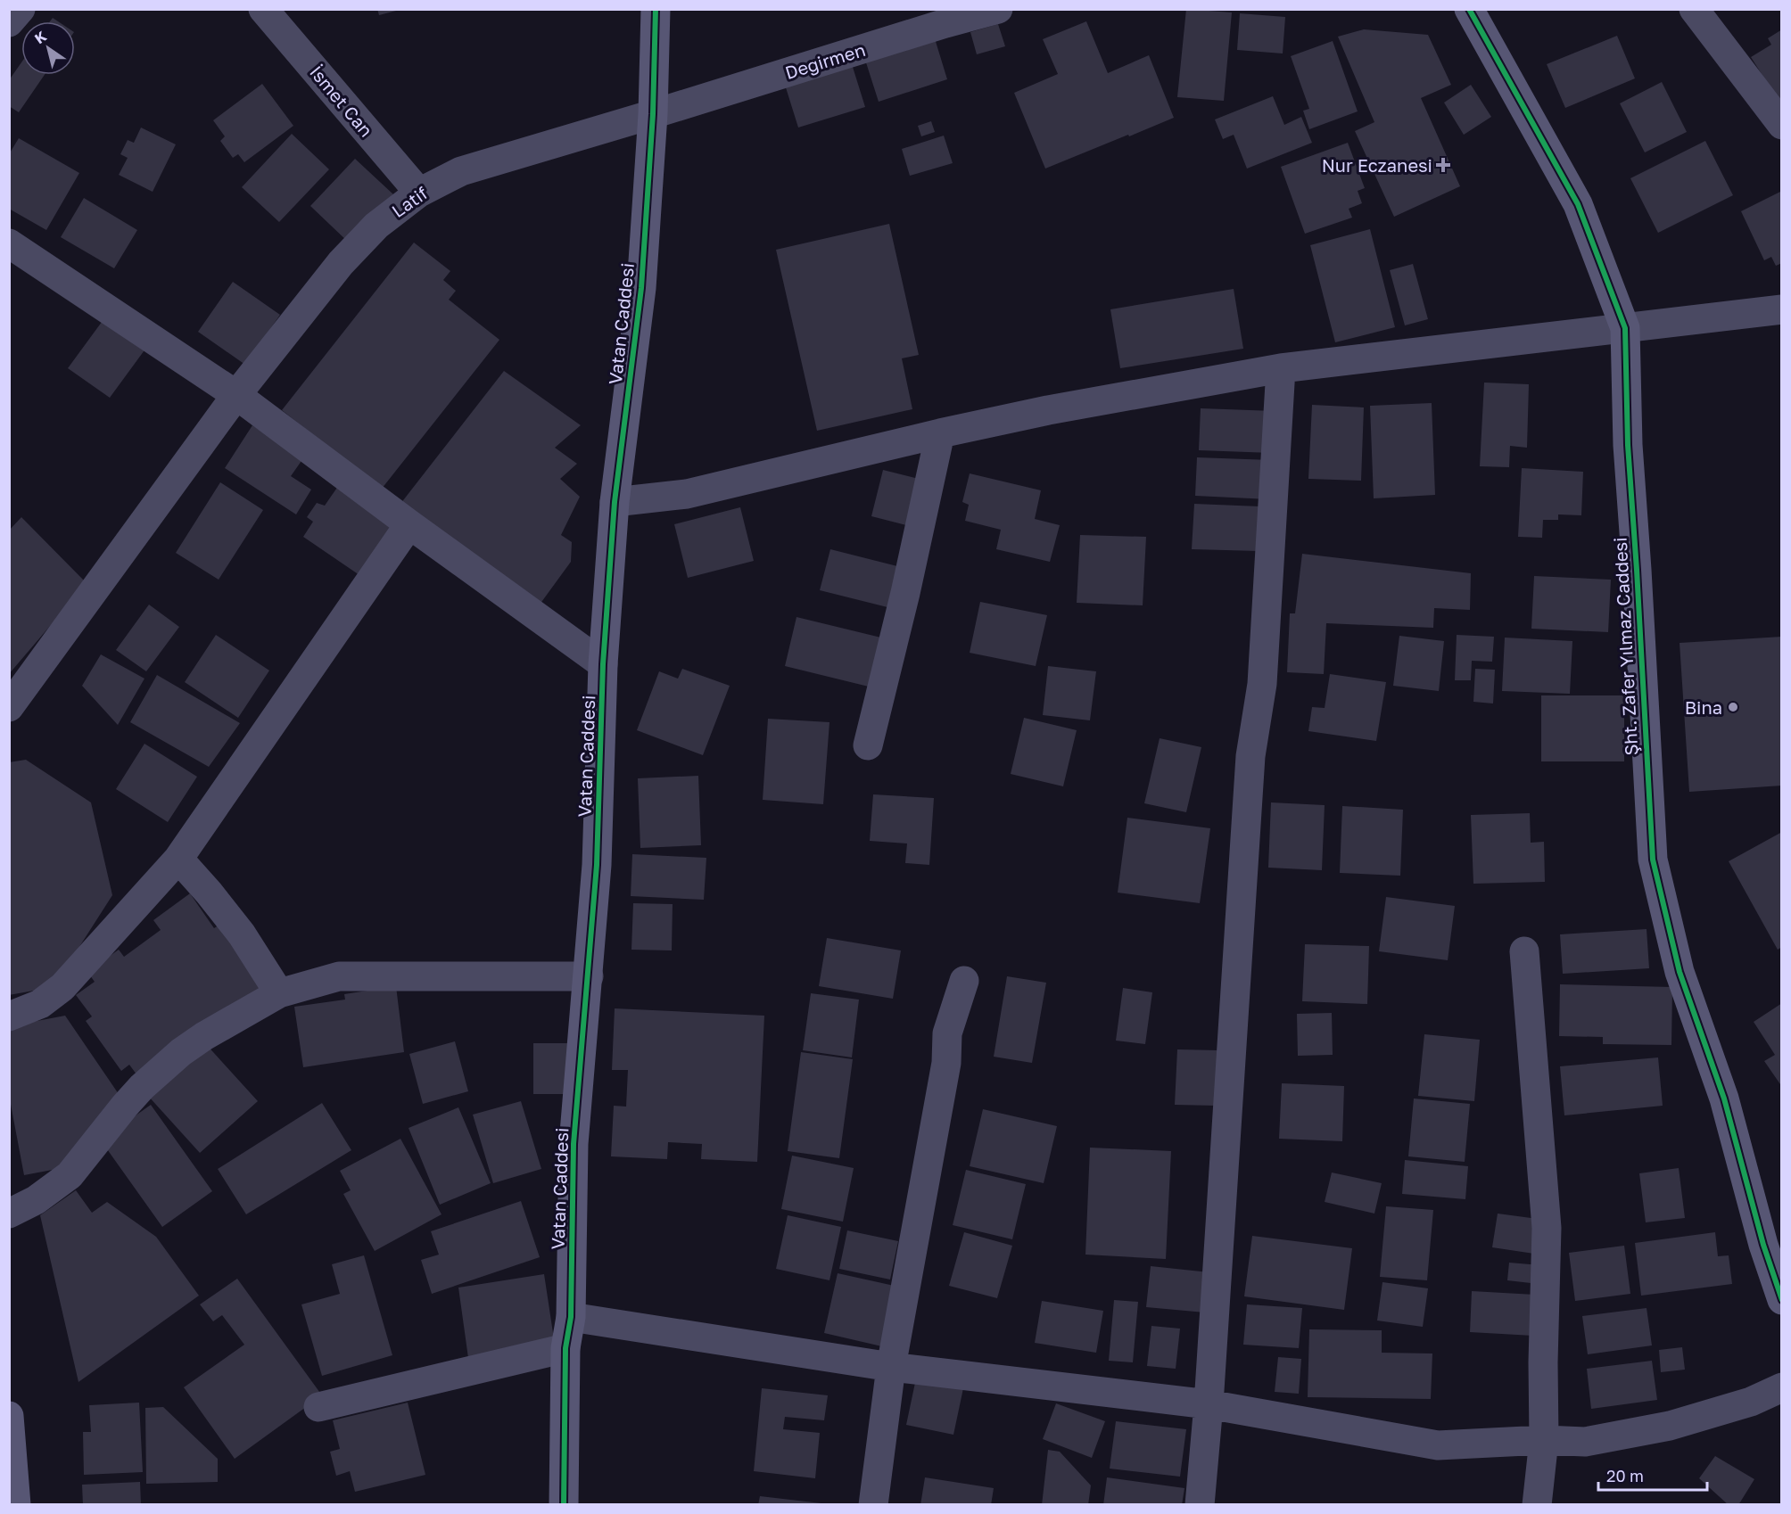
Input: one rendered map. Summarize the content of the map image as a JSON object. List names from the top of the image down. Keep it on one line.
{"streets":{"street":["Değirmen","İsmet Can","Latif","Vatan Caddesi","Şht. Zafer Yılmaz Caddesi"]},"crossings":[["Değirmen","Latif"],["Değirmen","Vatan Caddesi"],["İsmet Can","Latif"],["Latif","Vatan Caddesi"]],"places":{"health":["Nur Eczanesi"],"other":["Bina"]},"scale_bar":"20 m","north":"top left"}
